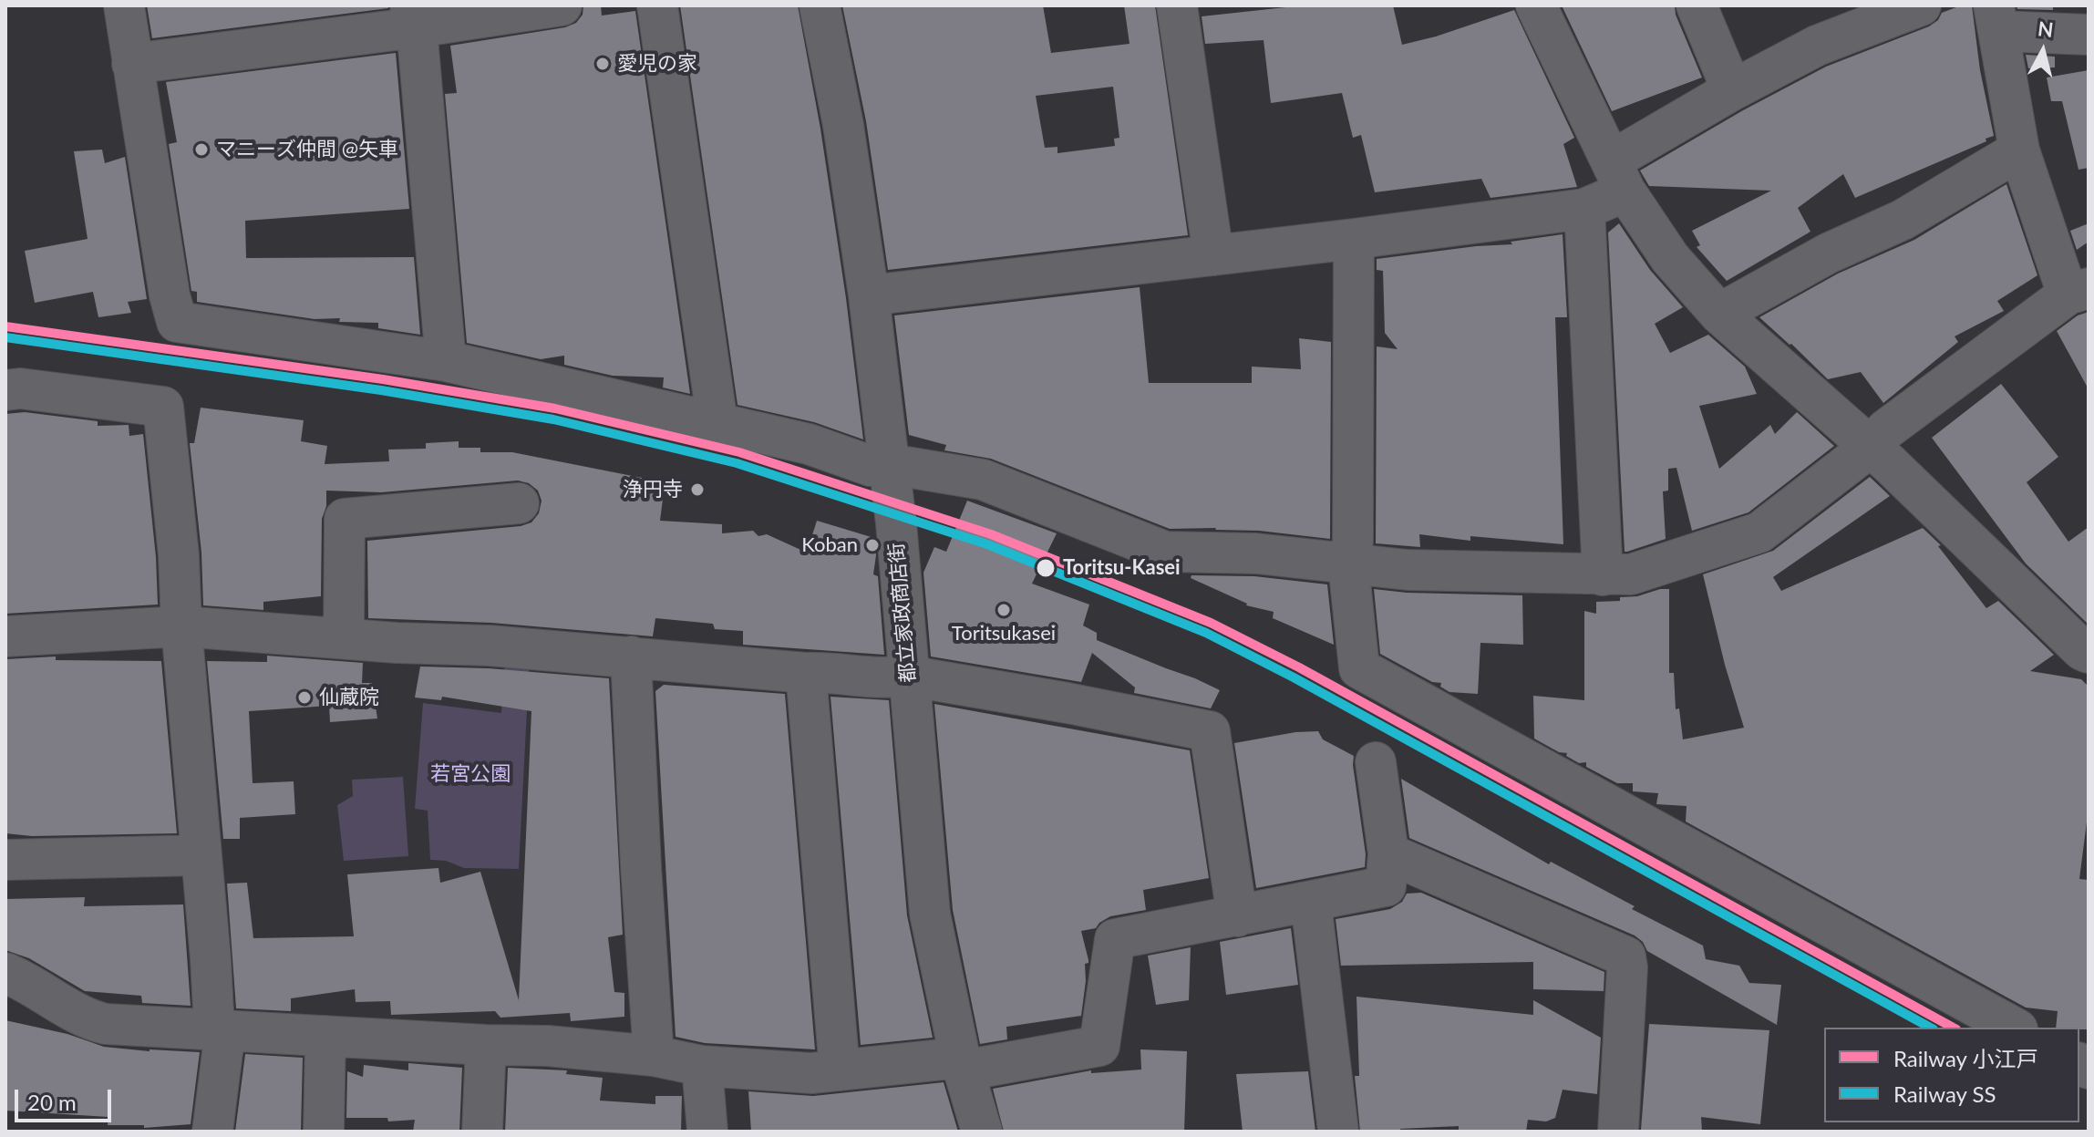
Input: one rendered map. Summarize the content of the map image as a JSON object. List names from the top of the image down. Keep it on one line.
{"streets":{"street":["都立家政商店街"]},"parks":["若宮公園"],"places":["愛児の家","マニーズ仲間 @矢車","浄円寺","Koban","Toritsu-Kasei","Toritsukasei","仙蔵院"],"lines":["rail line 小江戸","rail line SS"],"legend":["Railway 小江戸","Railway SS"],"scale_bar":"20 m","north":"top"}
